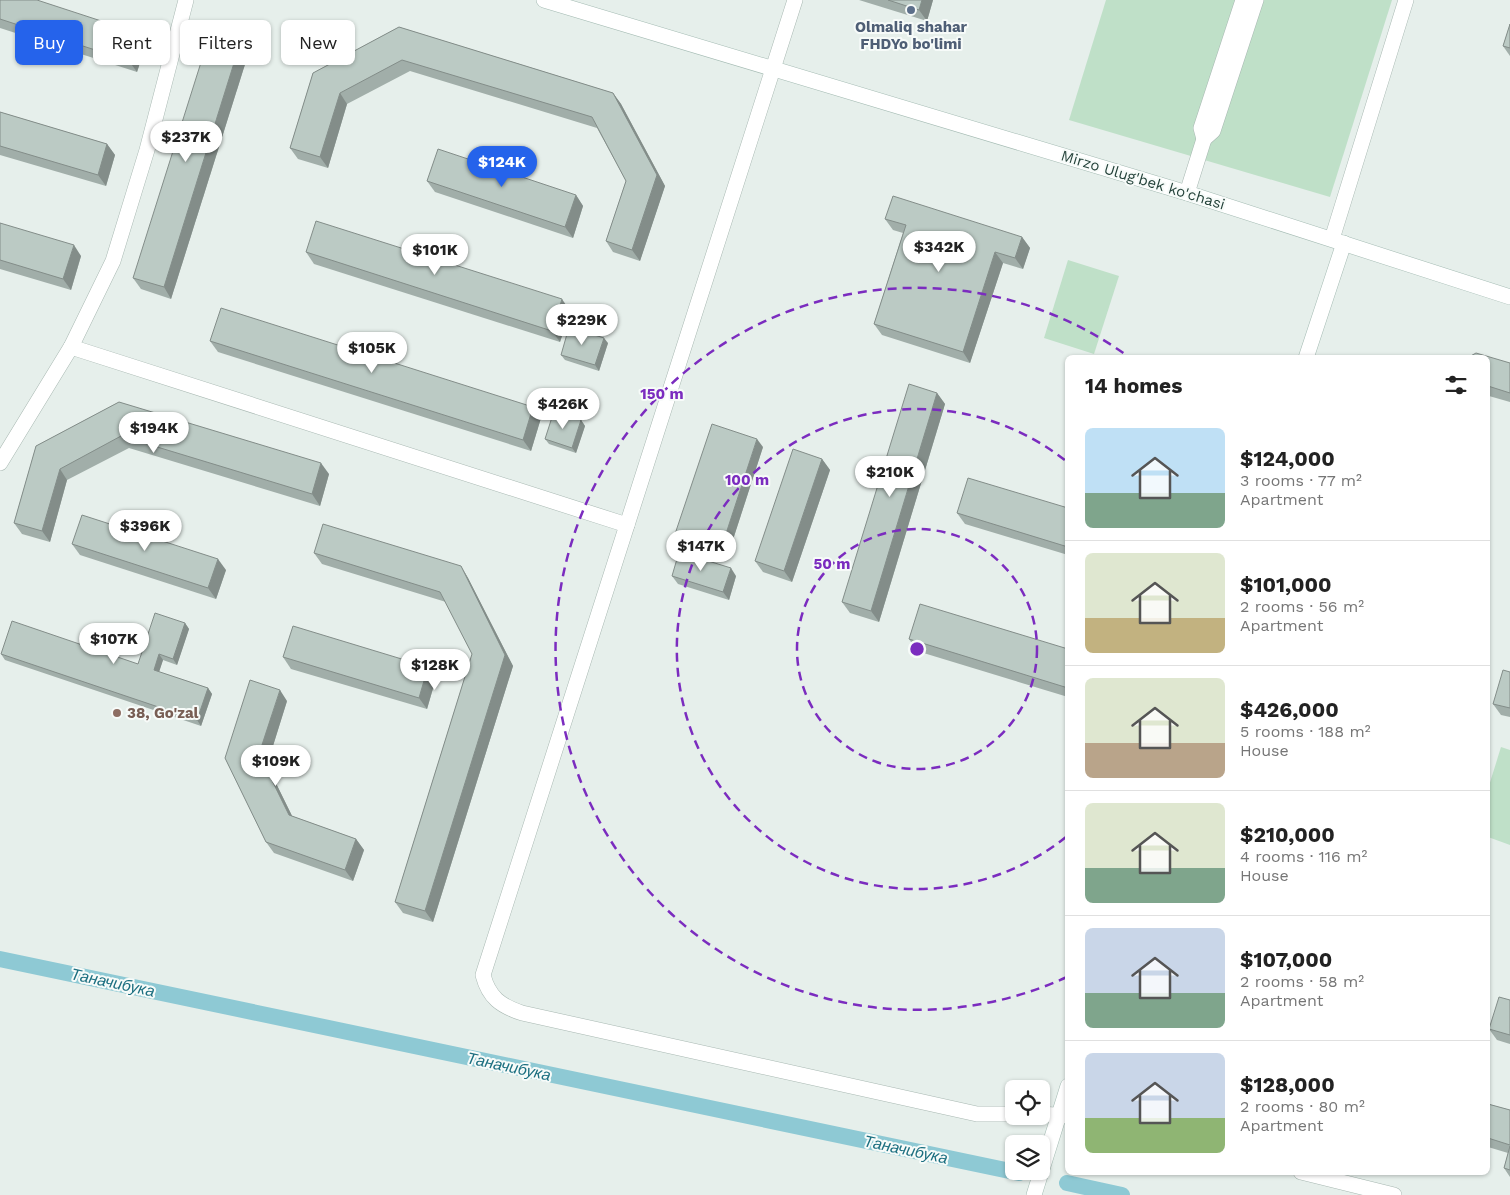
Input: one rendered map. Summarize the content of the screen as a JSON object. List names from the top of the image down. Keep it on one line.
{"streets":{"street":["Mirzo Ulug'bek ko'chasi"]},"water":["Таначибука"],"places":["Olmaliq shahar FHDYo bo'limi","38, Go'zal"],"page":{"chip":["Buy","Rent","Filters","New"],"price":["$237K","$124K","$342K","$101K","$229K","$105K","$426K","$194K","$210K","$396K","$147K","$107K","$128K","$109K"],"heading":"14 homes","list":[{"name":"$124,000","note":"3 rooms · 77 m² · Apartment"},{"name":"$101,000","note":"2 rooms · 56 m² · Apartment"},{"name":"$426,000","note":"5 rooms · 188 m² · House"},{"name":"$210,000","note":"4 rooms · 116 m² · House"},{"name":"$107,000","note":"2 rooms · 58 m² · Apartment"},{"name":"$128,000","note":"2 rooms · 80 m² · Apartment"}]},"rings":["150 m","100 m","50 m"]}
